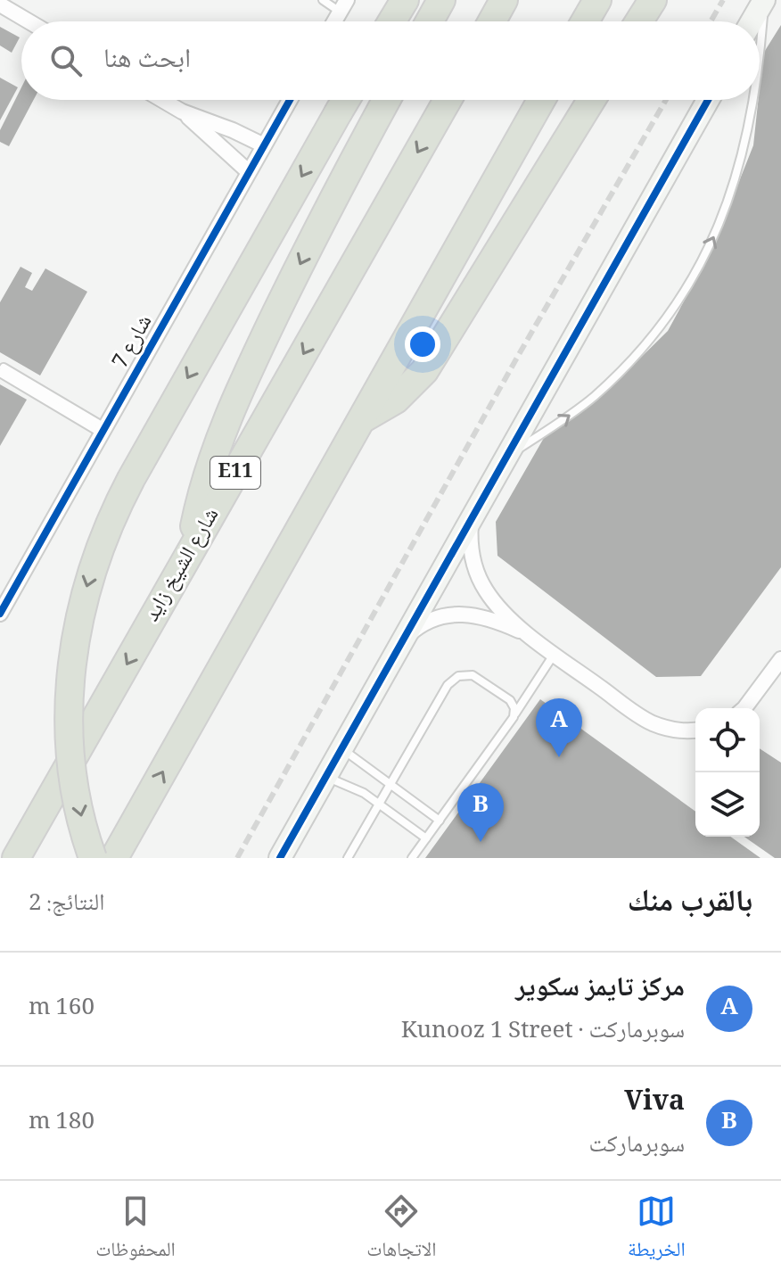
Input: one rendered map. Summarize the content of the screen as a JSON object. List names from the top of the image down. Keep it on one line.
{"streets":{"highway":["E11","شارع الشيخ زايد"],"street":["شارع 7"]},"page":{"search":"ابحث هنا","pins":["A","B"],"heading":["بالقرب منك","النتائج: 2"],"list":[{"mark":"A","name":"مركز تايمز سكوير","note":"سوبرماركت · Kunooz 1 Street","value":"160 m"},{"mark":"B","name":"Viva","note":"سوبرماركت","value":"180 m"}],"nav":["الخريطة","الاتجاهات","المحفوظات"]}}
